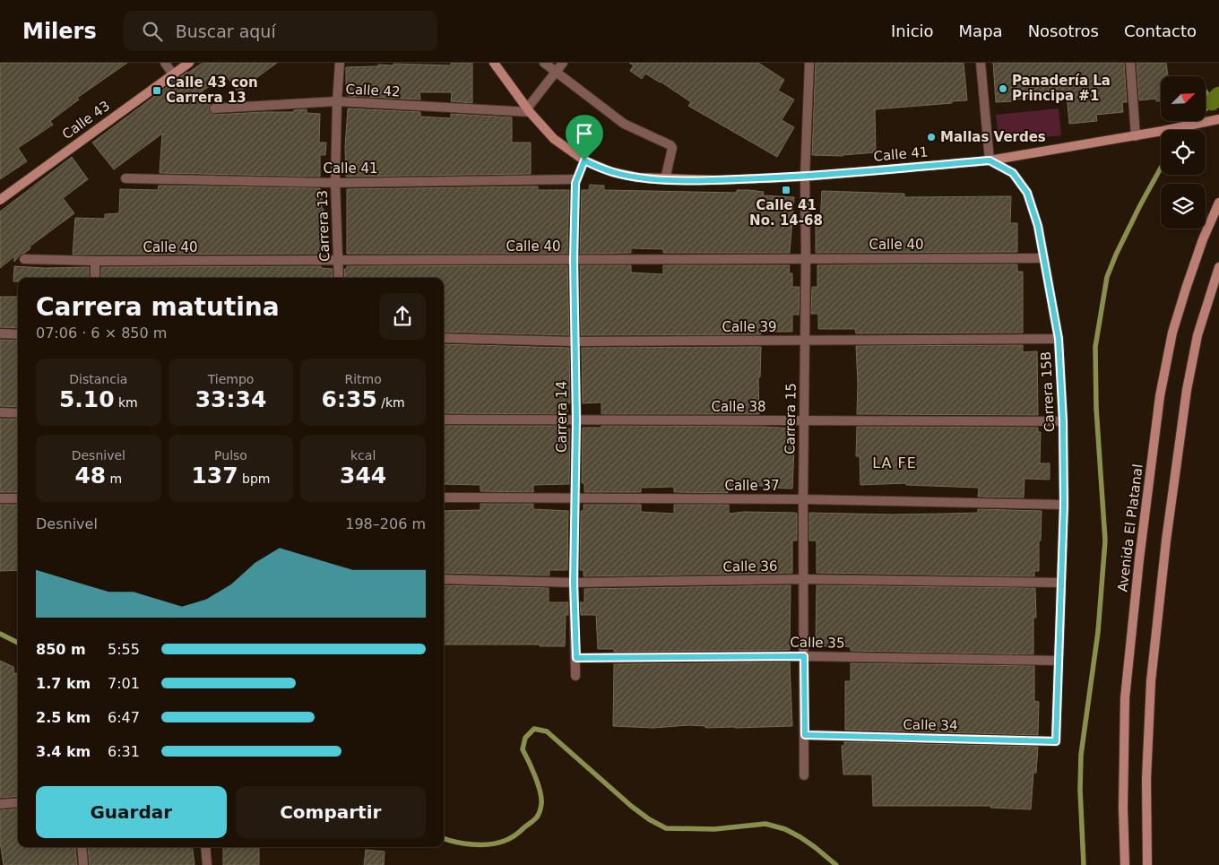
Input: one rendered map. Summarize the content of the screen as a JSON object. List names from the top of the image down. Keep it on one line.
{"streets":{"main road":["Calle 43","Calle 41","Avenida El Platanal"],"street":["Calle 42","Carrera 13","Calle 40","Calle 39","Carrera 15B","Calle 38","Carrera 14","Carrera 15","Calle 37","Calle 36","Calle 35","Calle 34"]},"crossings":[["Calle 42","Calle 41"],["Calle 42","Carrera 13"],["Calle 41","Carrera 13"],["Calle 41","Carrera 15B"],["Calle 41","Carrera 14"],["Calle 41","Carrera 15"],["Carrera 13","Calle 40"],["Calle 40","Carrera 15B"],["Calle 40","Carrera 14"],["Calle 40","Carrera 15"],["Calle 39","Carrera 15B"],["Calle 39","Carrera 14"],["Calle 39","Carrera 15"],["Carrera 15B","Calle 38"],["Carrera 15B","Calle 37"],["Carrera 15B","Calle 36"],["Carrera 15B","Calle 35"],["Carrera 15B","Calle 34"],["Calle 38","Carrera 14"],["Calle 38","Carrera 15"],["Carrera 14","Calle 37"],["Carrera 14","Calle 36"],["Carrera 14","Calle 35"],["Carrera 15","Calle 37"],["Carrera 15","Calle 36"],["Carrera 15","Calle 35"],["Carrera 15","Calle 34"]],"districts":["LA FE"],"places":{"other":["Panadería La Principa #1","Mallas Verdes"],"transit":["Calle 43 con Carrera 13","Calle 41 No. 14-68"]},"north":"top right","page":{"header":"Milers","search":"Buscar aquí","nav":["Inicio","Mapa","Nosotros","Contacto"],"heading":["Carrera matutina","07:06 · 6 × 850 m"],"stats":[["Distancia","5.10 km"],["Tiempo","33:34"],["Ritmo","6:35 /km"],["Desnivel","48 m"],["Pulso","137 bpm"],["kcal","344"]],"chart":["Desnivel","198–206 m"],"list":[{"name":"850 m","note":"5:55"},{"name":"1.7 km","note":"7:01"},{"name":"2.5 km","note":"6:47"},{"name":"3.4 km","note":"6:31"}],"buttons":["Guardar","Compartir"]}}
